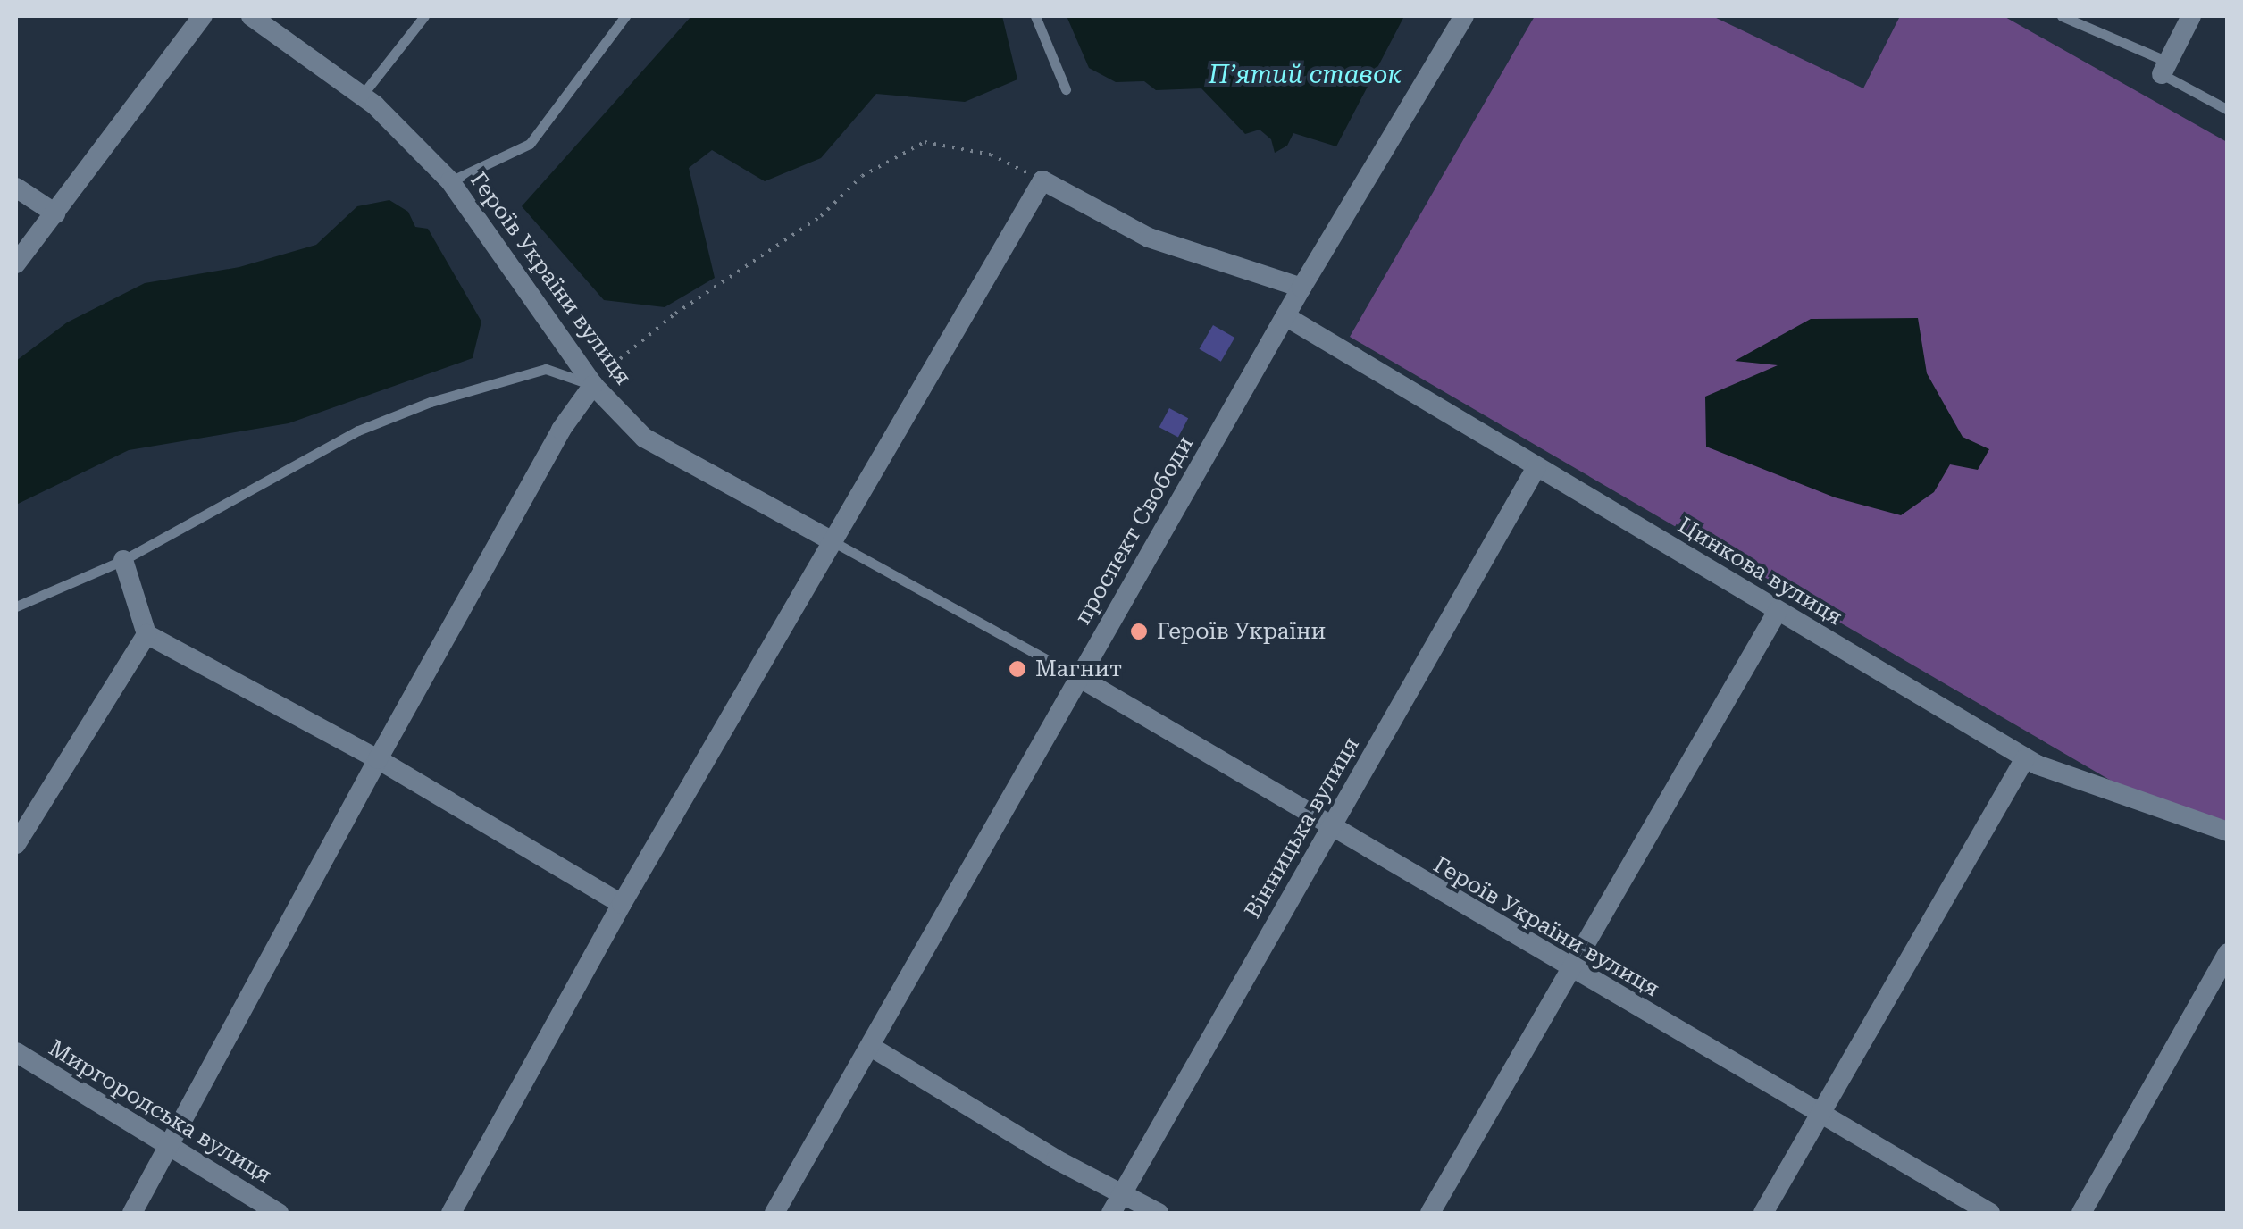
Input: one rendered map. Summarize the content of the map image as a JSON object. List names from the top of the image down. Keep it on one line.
{"streets":{"street":["Героїв України вулиця","проспект Свободи","Цинкова вулиця","Вінницька вулиця","Миргородська вулиця"]},"crossings":[["Героїв України вулиця","проспект Свободи"],["Героїв України вулиця","Вінницька вулиця"],["проспект Свободи","Цинкова вулиця"],["Цинкова вулиця","Вінницька вулиця"]],"water":["П’ятий ставок"],"places":["Героїв України","Магнит"]}
